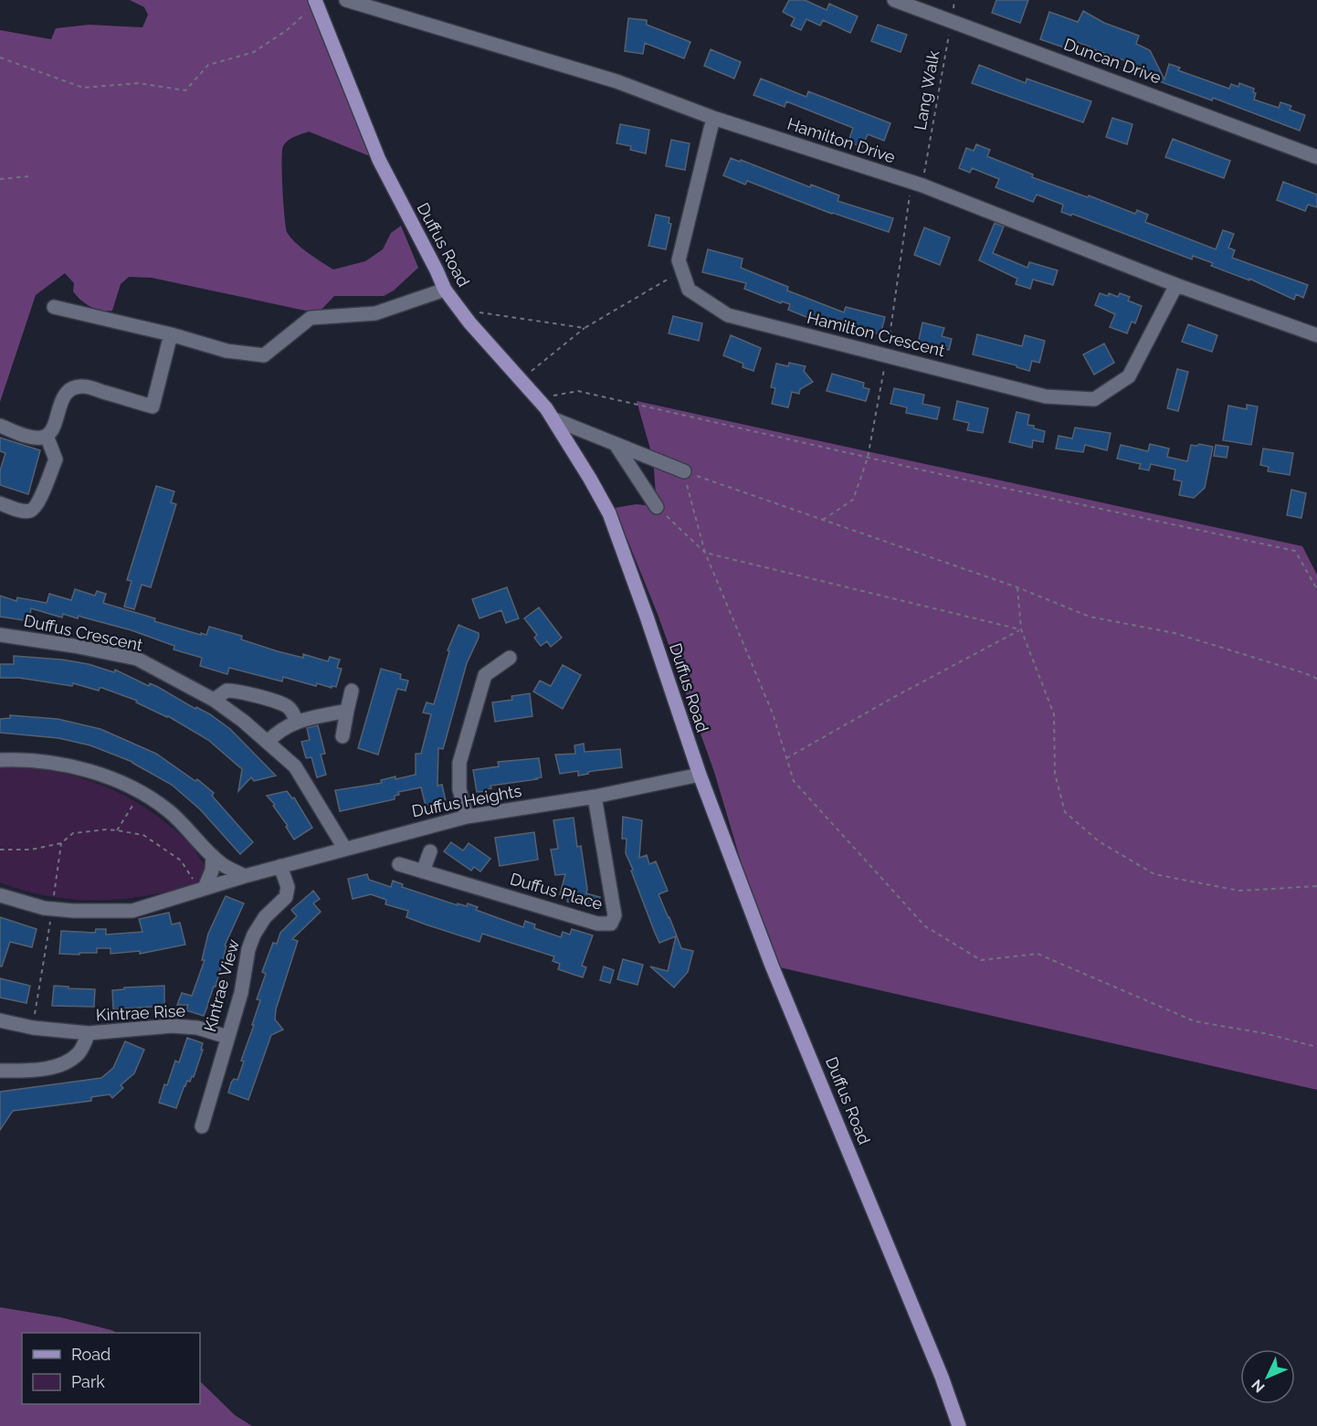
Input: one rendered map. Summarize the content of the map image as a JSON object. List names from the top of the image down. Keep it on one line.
{"streets":{"main road":["Duffus Road"],"street":["Duncan Drive","Hamilton Drive","Hamilton Crescent","Duffus Crescent","Duffus Heights","Duffus Place","Kintrae View","Kintrae Rise"],"path":["Lang Walk"]},"crossings":[["Duncan Drive","Lang Walk"],["Lang Walk","Hamilton Drive"],["Lang Walk","Hamilton Crescent"],["Hamilton Drive","Hamilton Crescent"],["Duffus Road","Duffus Heights"],["Duffus Crescent","Duffus Heights"],["Duffus Heights","Duffus Place"],["Duffus Heights","Kintrae View"],["Kintrae View","Kintrae Rise"]],"legend":["Road","Park"],"north":"bottom left"}
